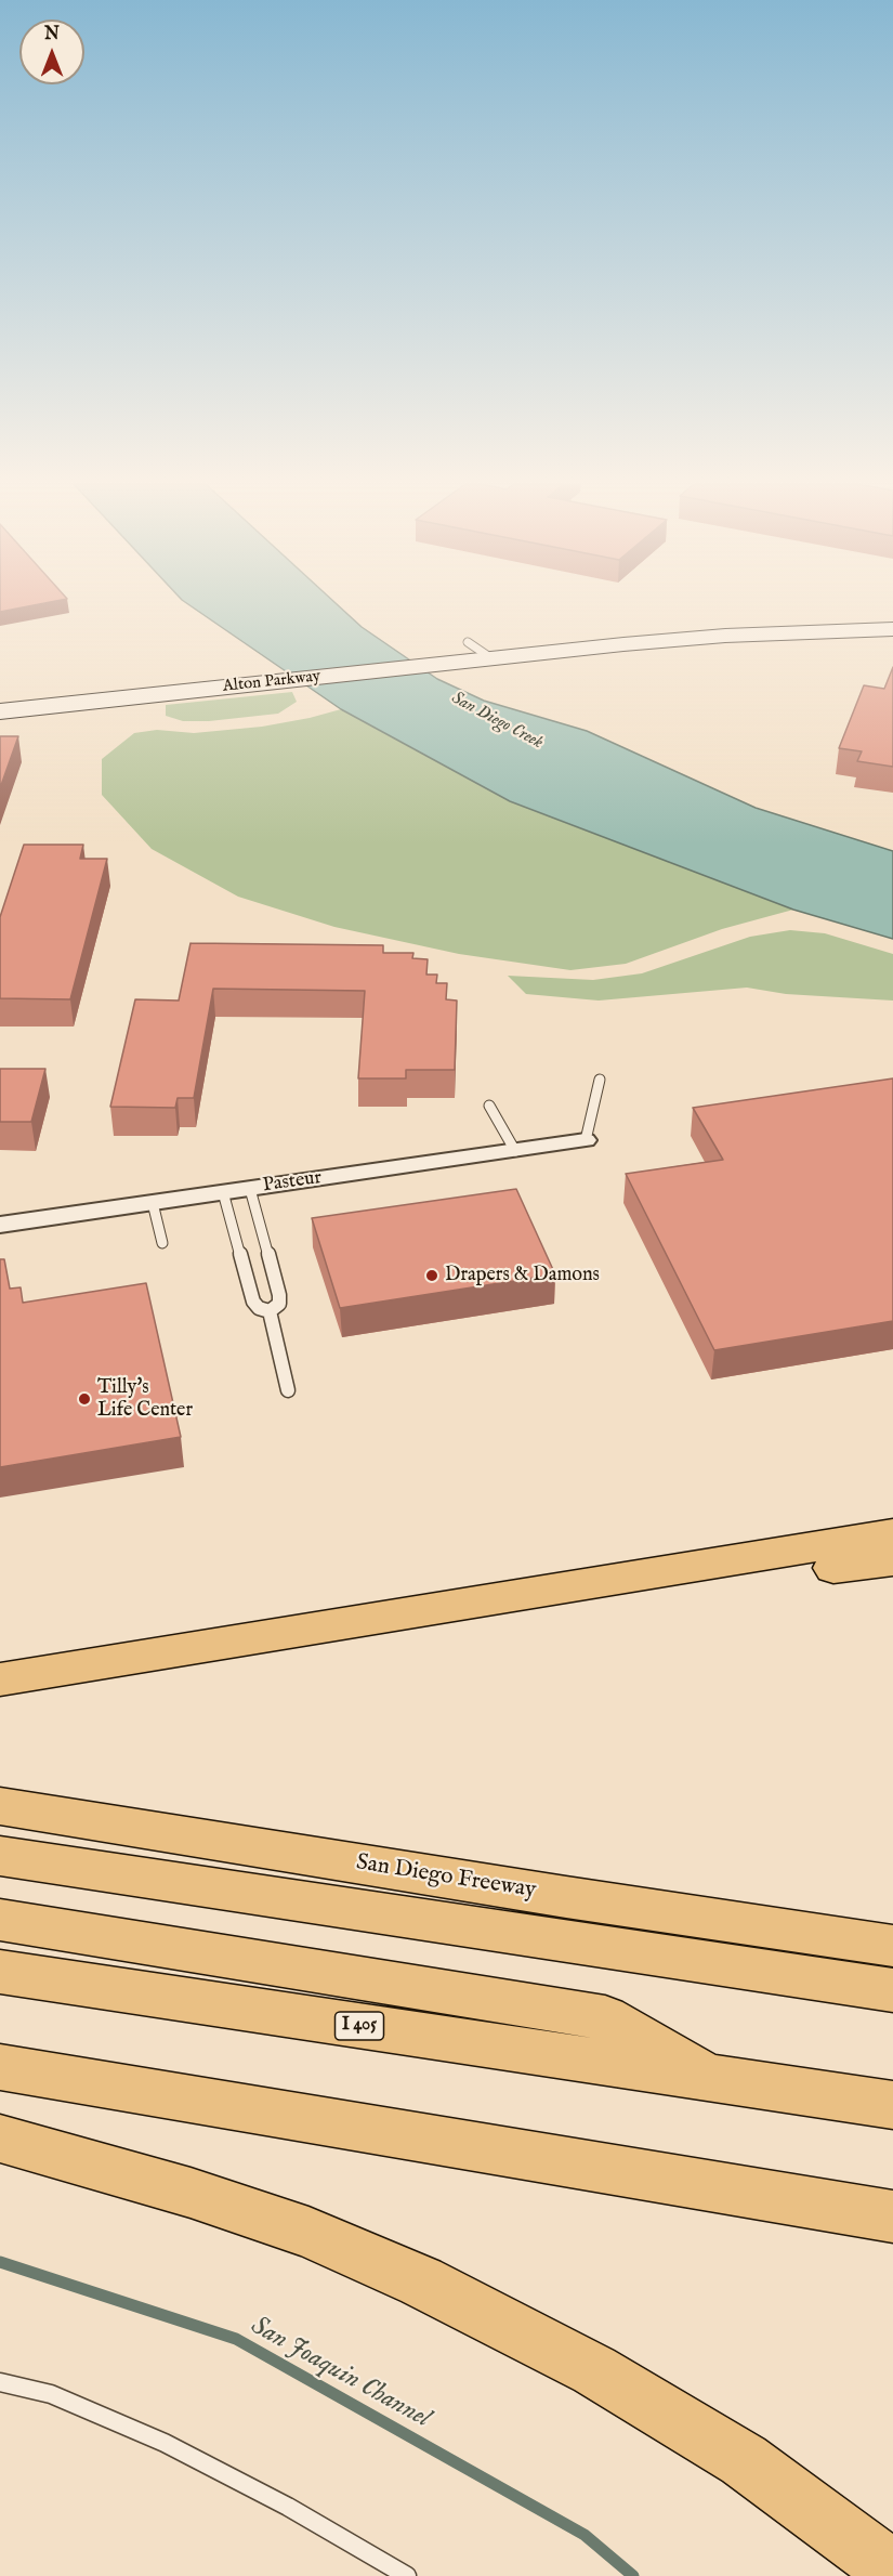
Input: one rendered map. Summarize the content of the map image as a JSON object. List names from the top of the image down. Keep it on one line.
{"streets":{"highway":["San Diego Freeway","I 405"],"main road":["Alton Parkway"],"street":["Pasteur"]},"water":["San Diego Creek","San Joaquin Channel"],"places":["Drapers & Damons","Tilly's Life Center"],"north":"top"}
